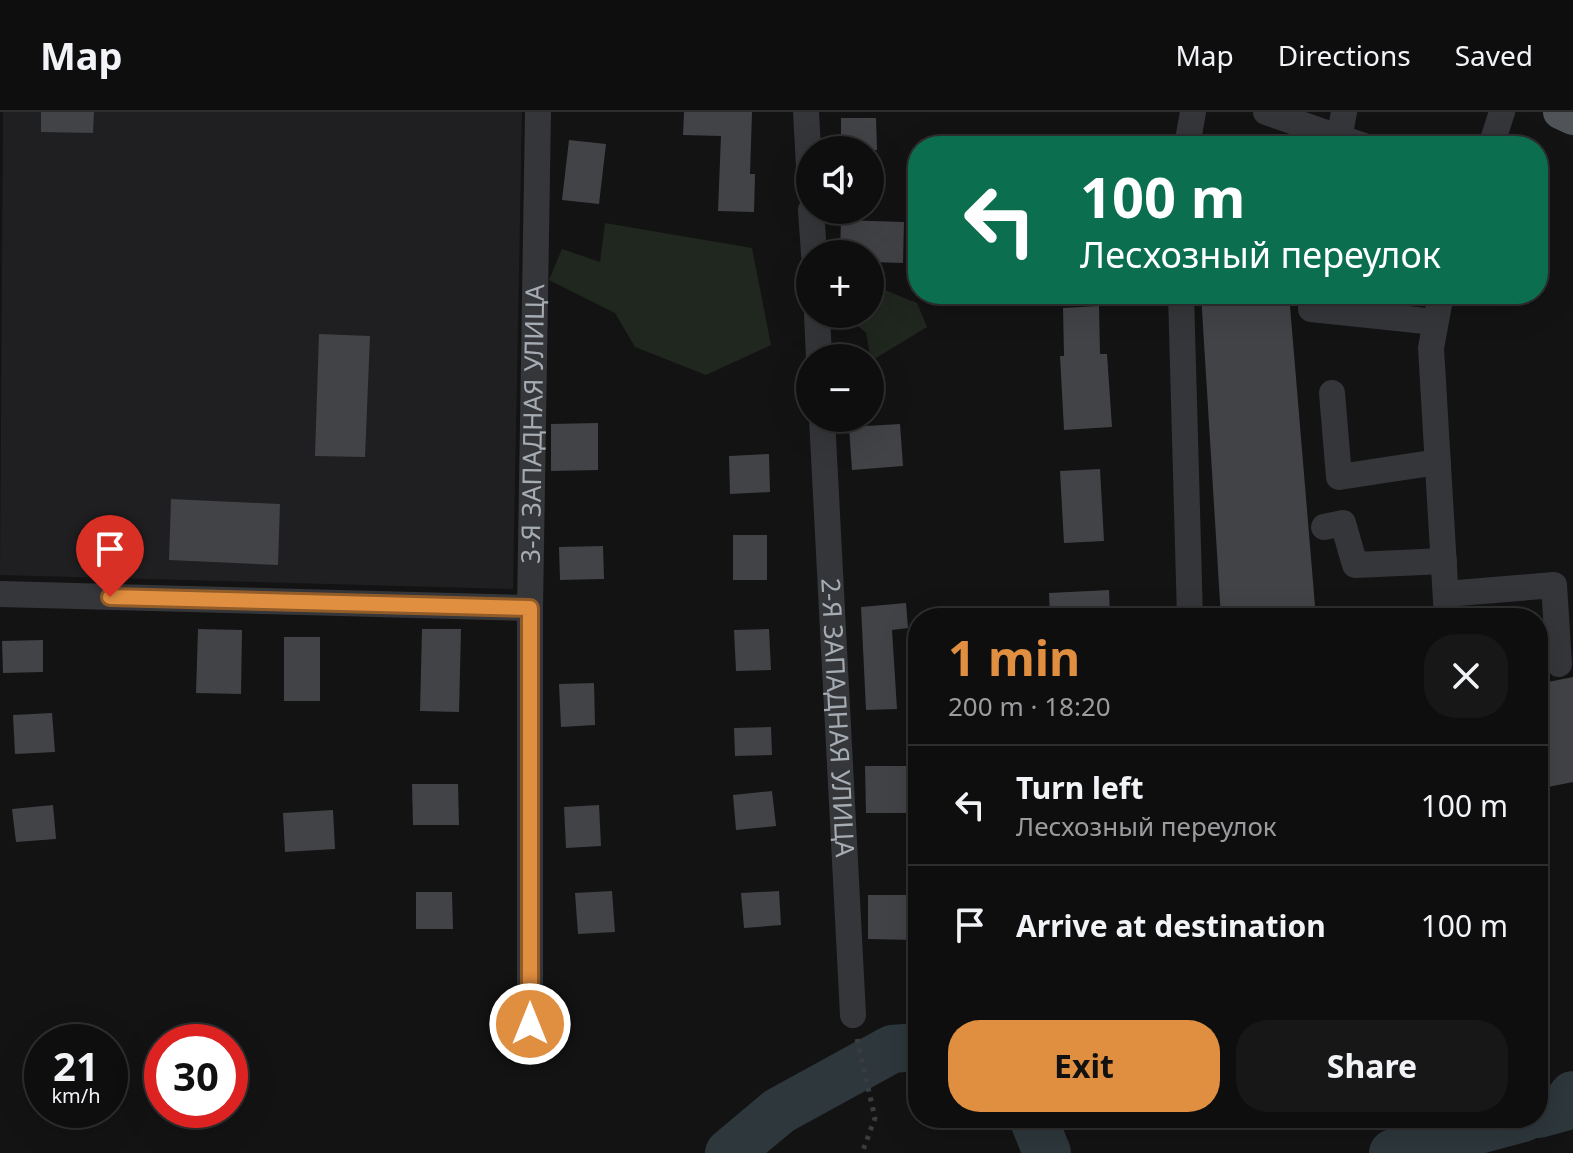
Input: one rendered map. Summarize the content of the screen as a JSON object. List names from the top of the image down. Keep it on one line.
{"streets":{"street":["3-Я ЗАПАДНАЯ УЛИЦА","2-Я ЗАПАДНАЯ УЛИЦА"]},"page":{"header":"Map","nav":["Map","Directions","Saved"],"map_buttons":["+","−"],"turn":["100 m","Лесхозный переулок"],"heading":["1 min","200 m · 18:20"],"list":[{"name":"Turn left","note":"Лесхозный переулок","value":"100 m"},{"name":"Arrive at destination","value":"100 m"}],"buttons":["Exit","Share"],"speed":"21 km/h","limit":"30"}}
